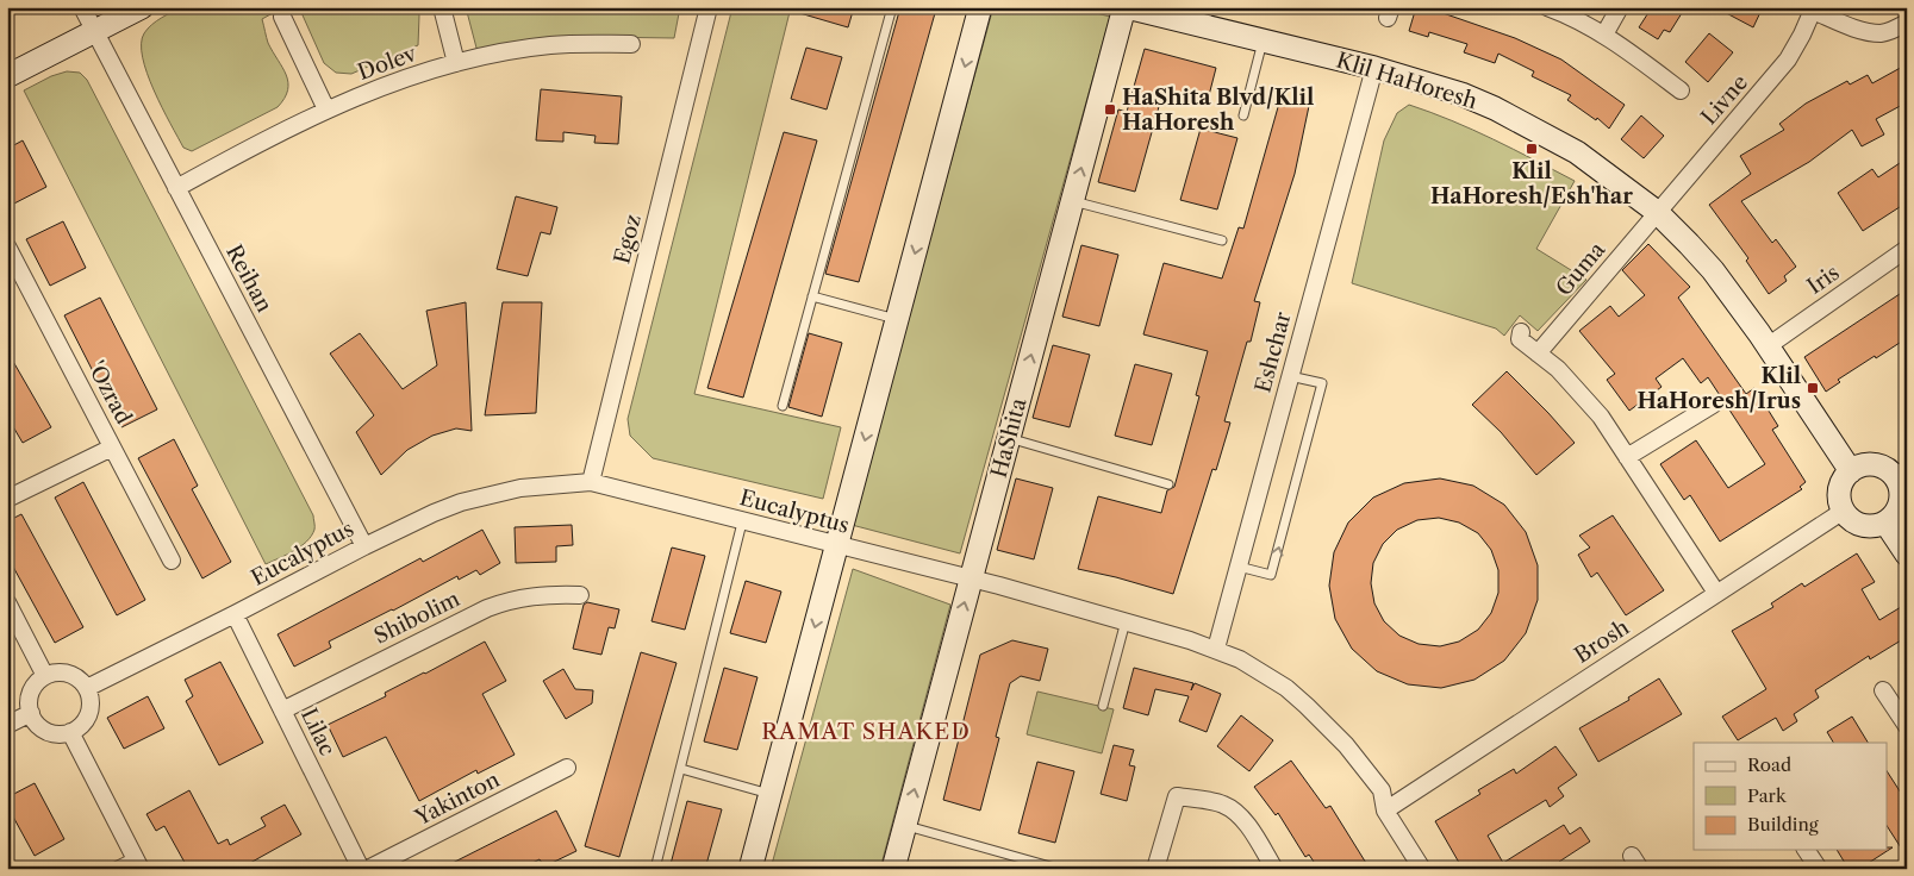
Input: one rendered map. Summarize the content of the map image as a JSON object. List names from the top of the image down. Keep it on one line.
{"streets":{"street":["Dolev","Klil HaHoresh","Livne","Egoz","Guma","Reihan","Iris","Eshchar","'Ozrad","HaShita","Eucalyptus","Shibolim","Brosh","Lilac","Yakinton"]},"crossings":[["Dolev","Reihan"],["Klil HaHoresh","Livne"],["Klil HaHoresh","Guma"],["Klil HaHoresh","Iris"],["Klil HaHoresh","Eshchar"],["Klil HaHoresh","HaShita"],["Klil HaHoresh","Brosh"],["Livne","Guma"],["Egoz","Eucalyptus"],["Reihan","Eucalyptus"],["Eshchar","Eucalyptus"],["HaShita","Eucalyptus"],["Eucalyptus","Brosh"],["Eucalyptus","Lilac"],["Shibolim","Lilac"]],"districts":["RAMAT SHAKED"],"places":{"transit":["HaShita Blvd/Klil HaHoresh","Klil HaHoresh/Esh'har","Klil HaHoresh/Irus"]},"legend":["Road","Park","Building"]}
